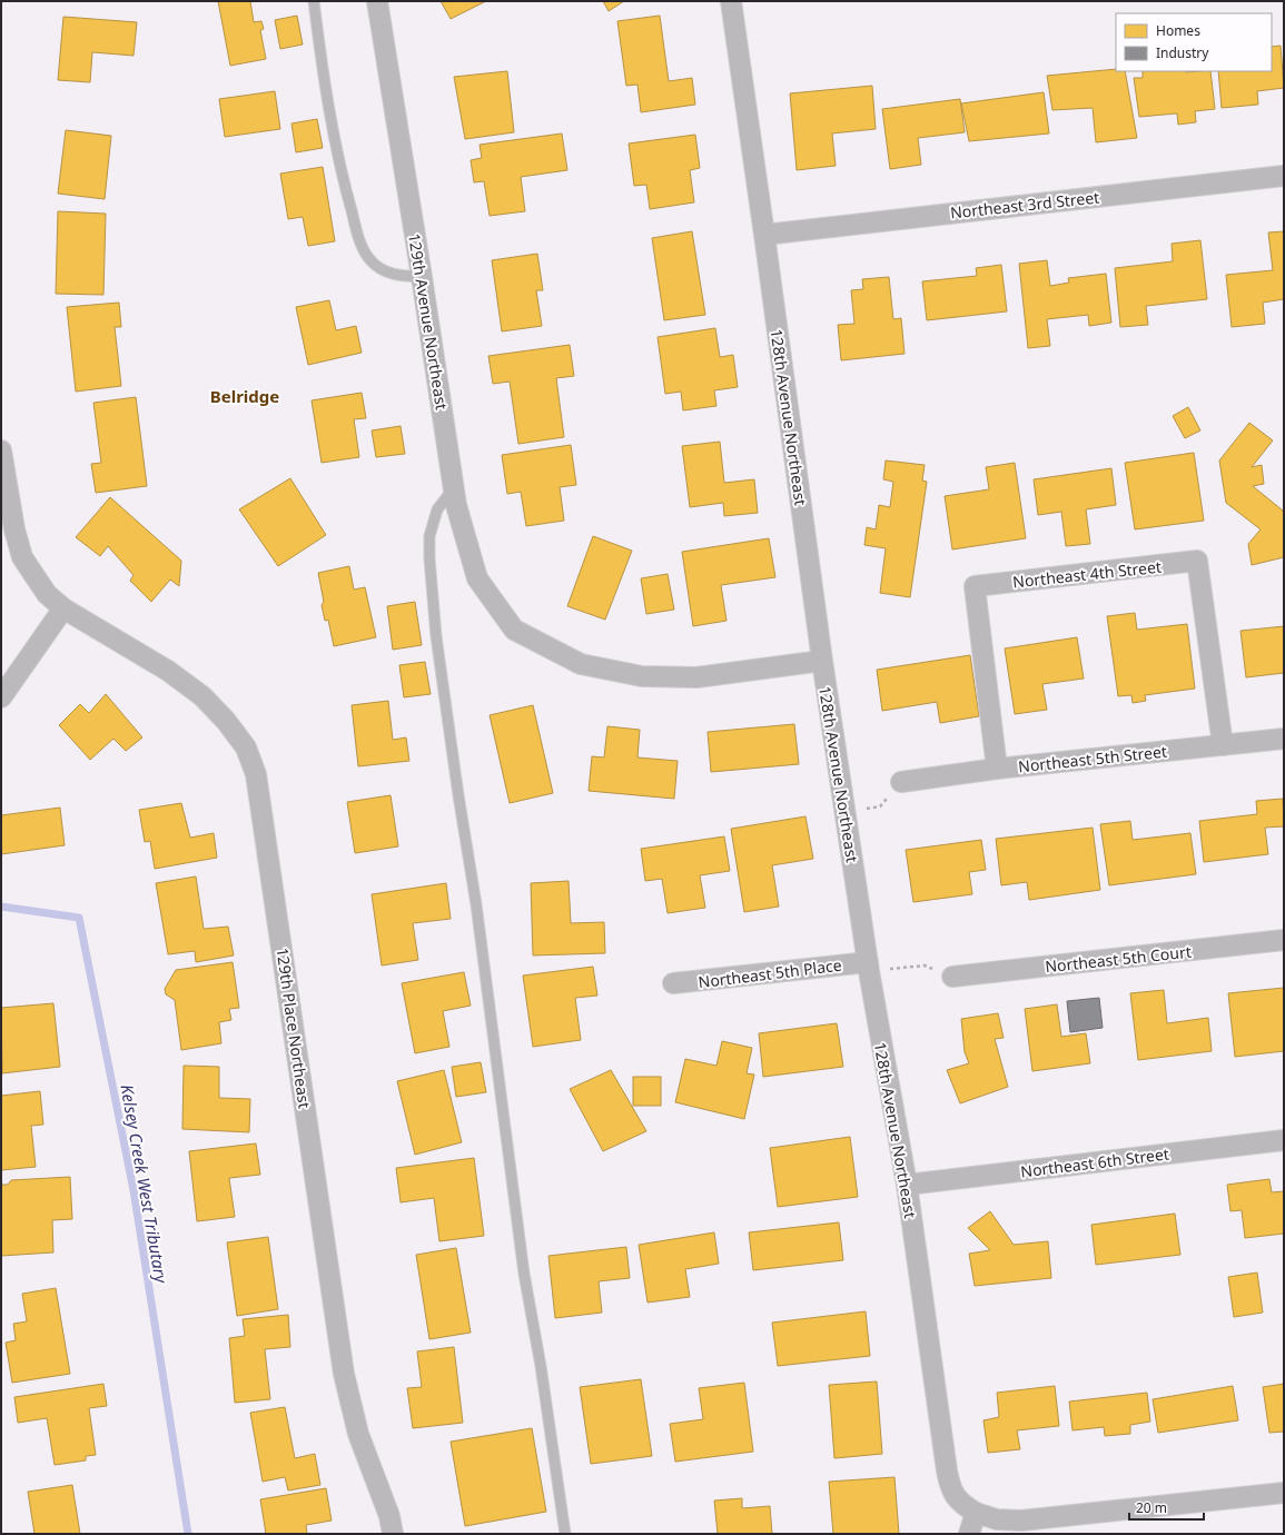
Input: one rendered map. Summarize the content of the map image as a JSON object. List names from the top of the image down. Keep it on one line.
{"streets":{"street":["Northeast 3rd Street","129th Avenue Northeast","128th Avenue Northeast","Northeast 4th Street","Northeast 5th Street","Northeast 5th Court","Northeast 5th Place","129th Place Northeast","Northeast 6th Street"]},"crossings":[["Northeast 3rd Street","128th Avenue Northeast"],["129th Avenue Northeast","128th Avenue Northeast"],["128th Avenue Northeast","Northeast 5th Place"],["128th Avenue Northeast","Northeast 6th Street"],["Northeast 4th Street","Northeast 5th Street"]],"districts":["Belridge"],"water":["Kelsey Creek West Tributary"],"legend":["Homes","Industry"],"scale_bar":"20 m"}
